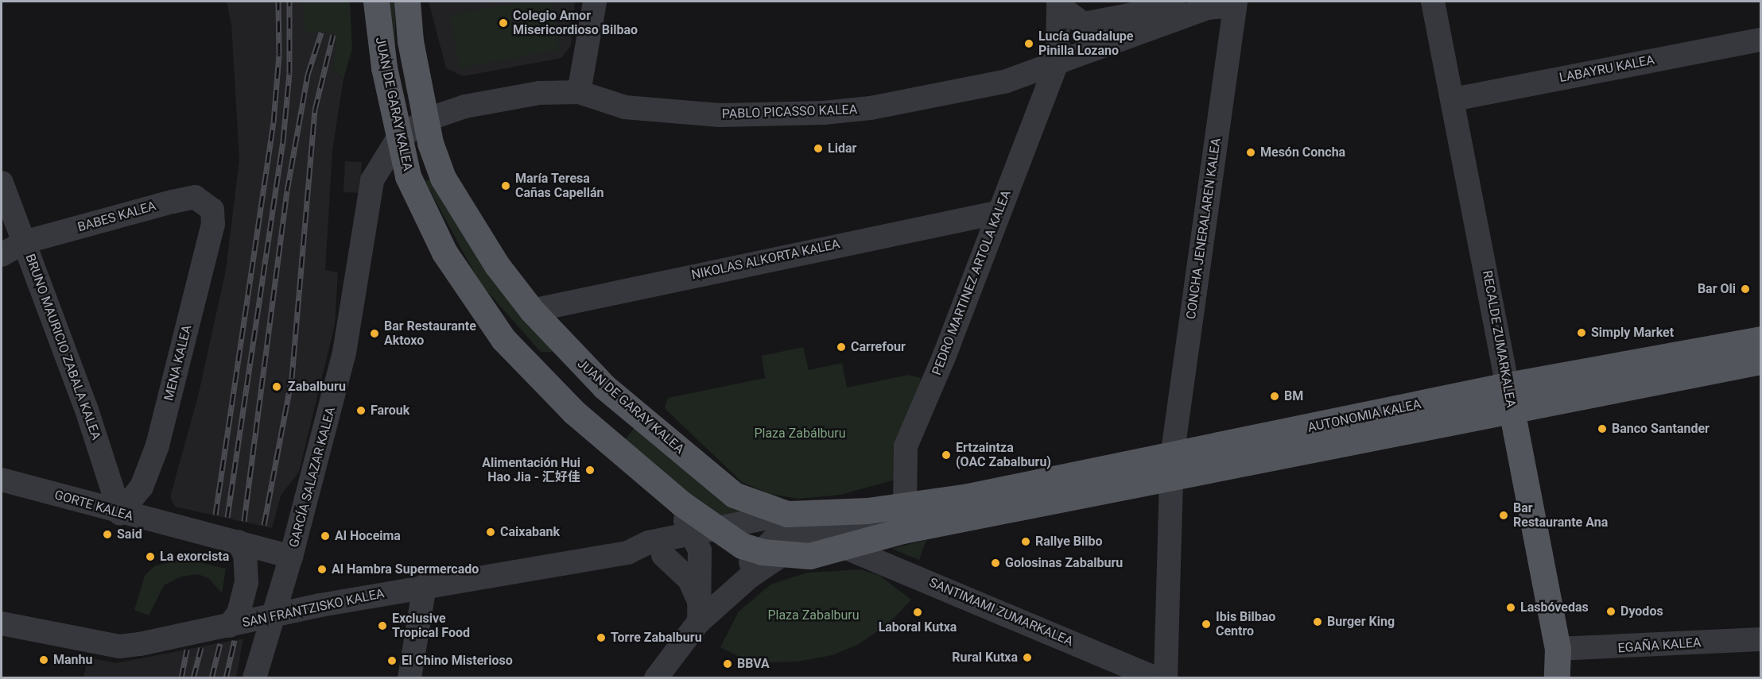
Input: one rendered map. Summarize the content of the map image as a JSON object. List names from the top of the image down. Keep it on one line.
{"streets":{"main road":["JUAN DE GARAY KALEA","RECALDE ZUMARKALEA","AUTONOMIA KALEA"],"street":["LABAYRU KALEA","PABLO PICASSO KALEA","BABES KALEA","CONCHA JENERALAREN KALEA","NIKOLAS ALKORTA KALEA","PEDRO MARTINEZ ARTOLA KALEA","BRUNO MAURICIO ZABALA KALEA","MENA KALEA","GARCÍA SALAZAR KALEA","GORTE KALEA","SAN FRANTZISKO KALEA","SANTIMAMI ZUMARKALEA","EGAÑA KALEA"]},"crossings":[["LABAYRU KALEA","RECALDE ZUMARKALEA"],["JUAN DE GARAY KALEA","PABLO PICASSO KALEA"],["JUAN DE GARAY KALEA","NIKOLAS ALKORTA KALEA"],["JUAN DE GARAY KALEA","PEDRO MARTINEZ ARTOLA KALEA"],["JUAN DE GARAY KALEA","AUTONOMIA KALEA"],["JUAN DE GARAY KALEA","GARCÍA SALAZAR KALEA"],["JUAN DE GARAY KALEA","SAN FRANTZISKO KALEA"],["PABLO PICASSO KALEA","CONCHA JENERALAREN KALEA"],["PABLO PICASSO KALEA","PEDRO MARTINEZ ARTOLA KALEA"],["PABLO PICASSO KALEA","GARCÍA SALAZAR KALEA"],["BABES KALEA","BRUNO MAURICIO ZABALA KALEA"],["BABES KALEA","MENA KALEA"],["CONCHA JENERALAREN KALEA","AUTONOMIA KALEA"],["NIKOLAS ALKORTA KALEA","PEDRO MARTINEZ ARTOLA KALEA"],["RECALDE ZUMARKALEA","AUTONOMIA KALEA"],["RECALDE ZUMARKALEA","EGAÑA KALEA"],["BRUNO MAURICIO ZABALA KALEA","MENA KALEA"],["BRUNO MAURICIO ZABALA KALEA","GORTE KALEA"],["MENA KALEA","GORTE KALEA"],["GARCÍA SALAZAR KALEA","GORTE KALEA"],["GARCÍA SALAZAR KALEA","SAN FRANTZISKO KALEA"]],"parks":["Plaza Zabálburu","Plaza Zabalburu"],"places":["Colegio Amor Misericordioso Bilbao","Lucía Guadalupe Pinilla Lozano","Lidar","Mesón Concha","María Teresa Cañas Capellán","Bar Oli","Simply Market","Bar Restaurante Aktoxo","Carrefour","Zabalburu","BM","Farouk","Banco Santander","Ertzaintza (OAC Zabalburu)","Alimentación Hui Hao Jia - 汇好佳","Bar Restaurante Ana","Caixabank","Said","Al Hoceima","Rallye Bilbo","La exorcista","Golosinas Zabalburu","Al Hambra Supermercado","Lasbóvedas","Dyodos","Laboral Kutxa","Burger King","Ibis Bilbao Centro","Exclusive Tropical Food","Torre Zabalburu","Rural Kutxa","Manhu","El Chino Misterioso","BBVA"]}
